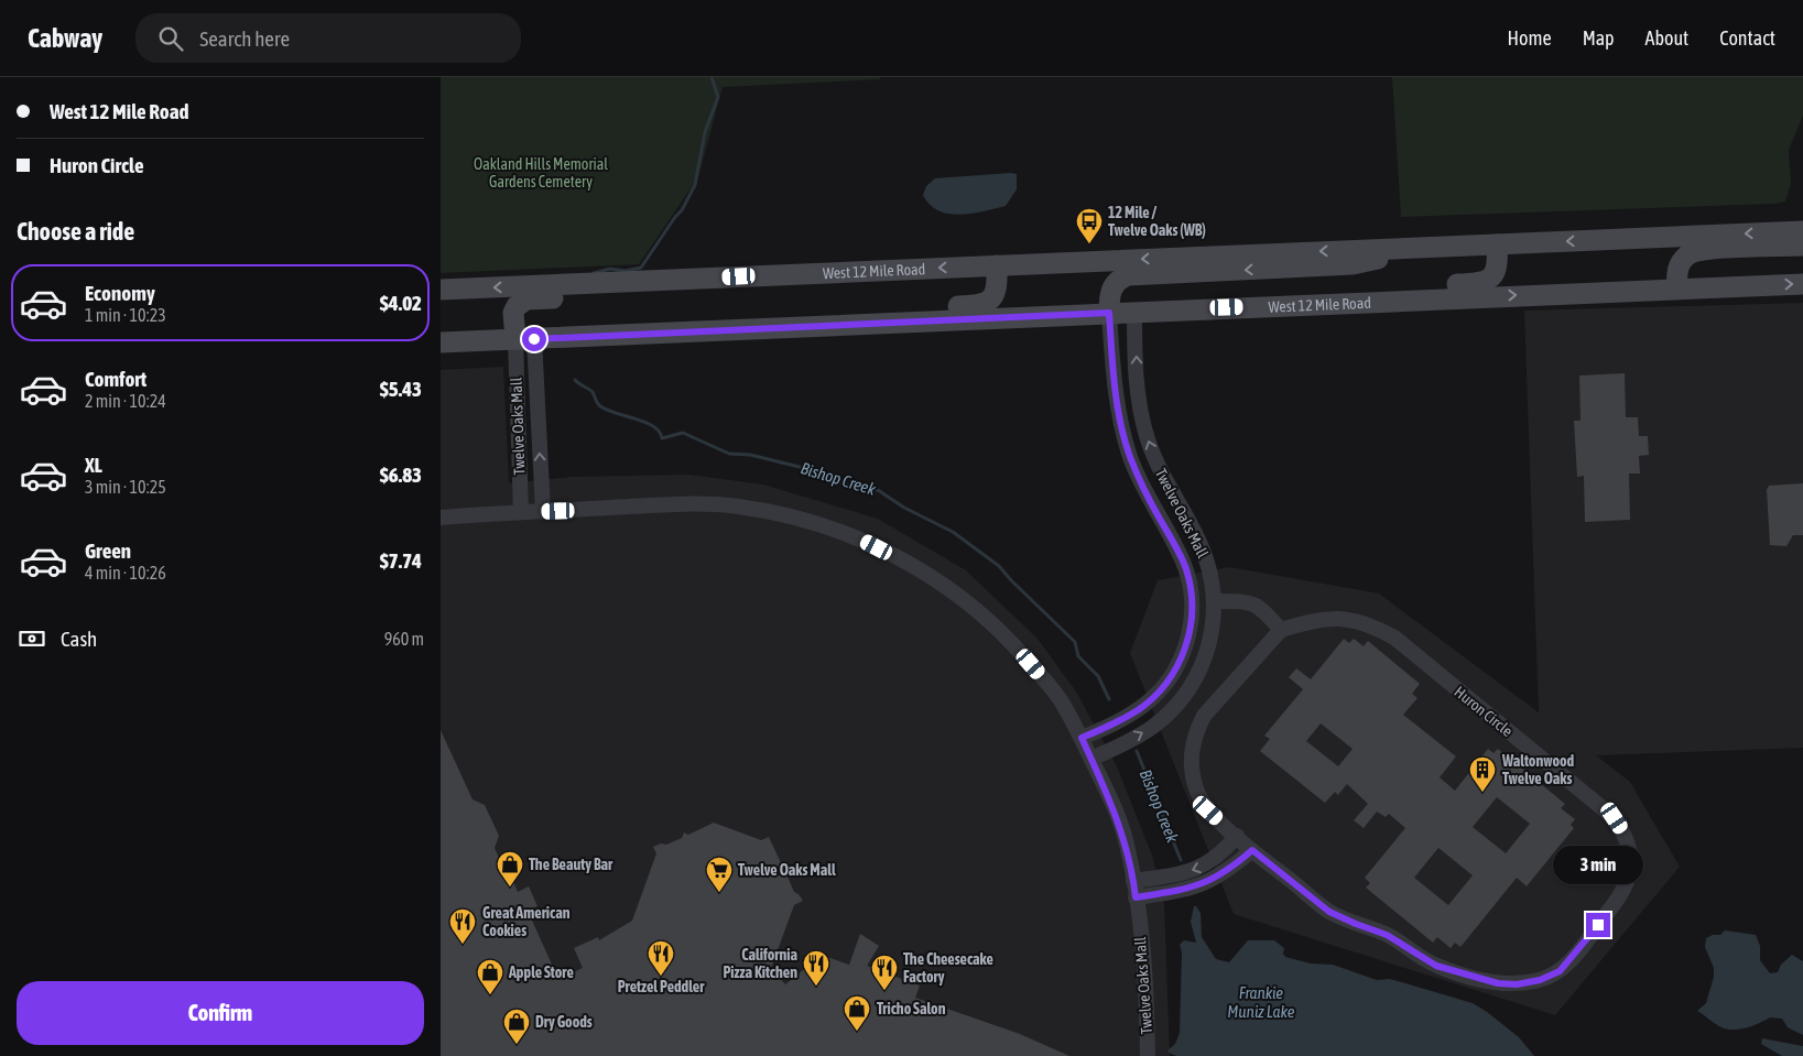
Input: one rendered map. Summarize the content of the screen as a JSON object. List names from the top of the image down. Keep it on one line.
{"streets":{"main road":["West 12 Mile Road"],"street":["Twelve Oaks Mall","Huron Circle"]},"crossings":[["West 12 Mile Road","Twelve Oaks Mall"]],"water":["Bishop Creek","Frankie Muniz Lake"],"parks":["Oakland Hills Memorial Gardens Cemetery"],"places":{"bus stop":["12 Mile / Twelve Oaks (WB)"],"building":["Waltonwood Twelve Oaks"],"shop":["The Beauty Bar","Apple Store","Tricho Salon","Dry Goods"],"supermarket":["Twelve Oaks Mall"],"restaurant":["Great American Cookies","Pretzel Peddler","California Pizza Kitchen","The Cheesecake Factory"]},"page":{"header":"Cabway","search":"Search here","nav":["Home","Map","About","Contact"],"banner":["West 12 Mile Road","Huron Circle"],"heading":"Choose a ride","list":[{"name":"Economy","note":"1 min · 10:23","value":"$4.02"},{"name":"Comfort","note":"2 min · 10:24","value":"$5.43"},{"name":"XL","note":"3 min · 10:25","value":"$6.83"},{"name":"Green","note":"4 min · 10:26","value":"$7.74"}],"pay":["Cash","960 m"],"bubble":"3 min","buttons":"Confirm"}}
